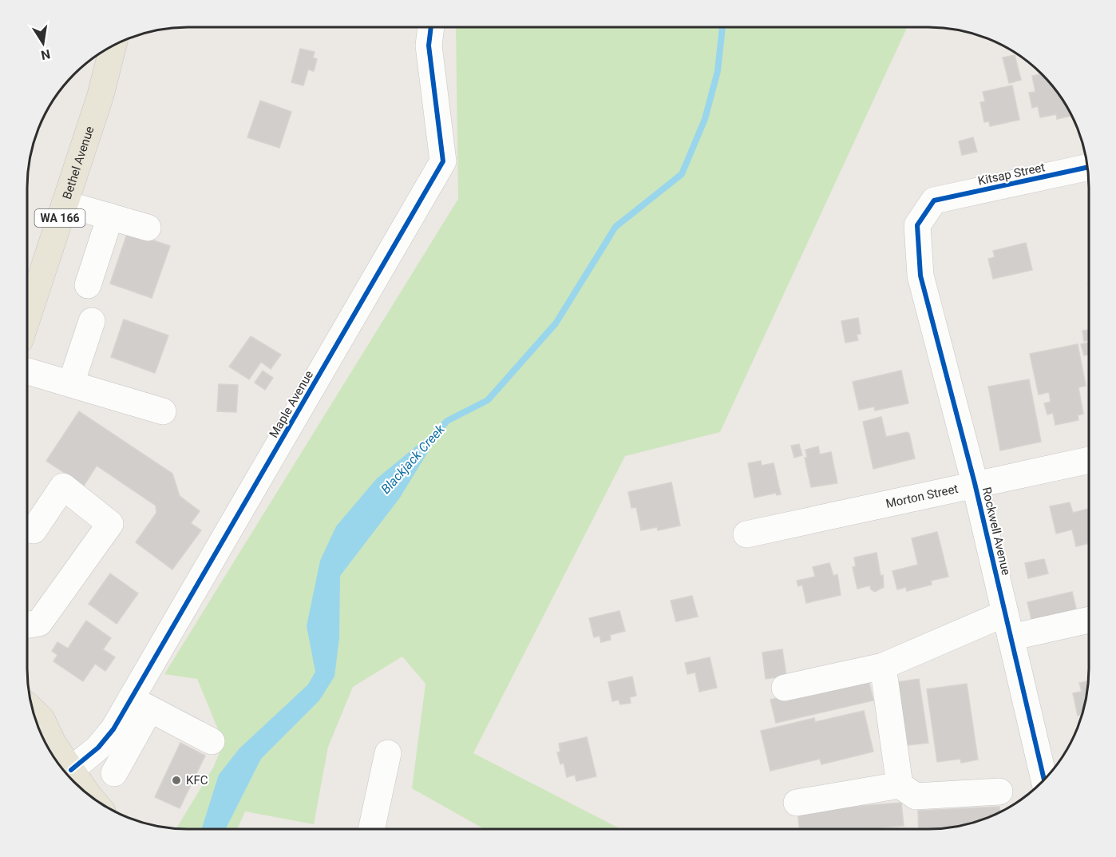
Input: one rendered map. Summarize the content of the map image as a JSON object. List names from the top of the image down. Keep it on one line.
{"streets":{"main road":["Bethel Avenue","WA 166"],"street":["Kitsap Street","Maple Avenue","Morton Street","Rockwell Avenue"]},"crossings":[["Kitsap Street","Rockwell Avenue"],["Morton Street","Rockwell Avenue"]],"water":["Blackjack Creek"],"places":["KFC"],"north":"bottom"}
